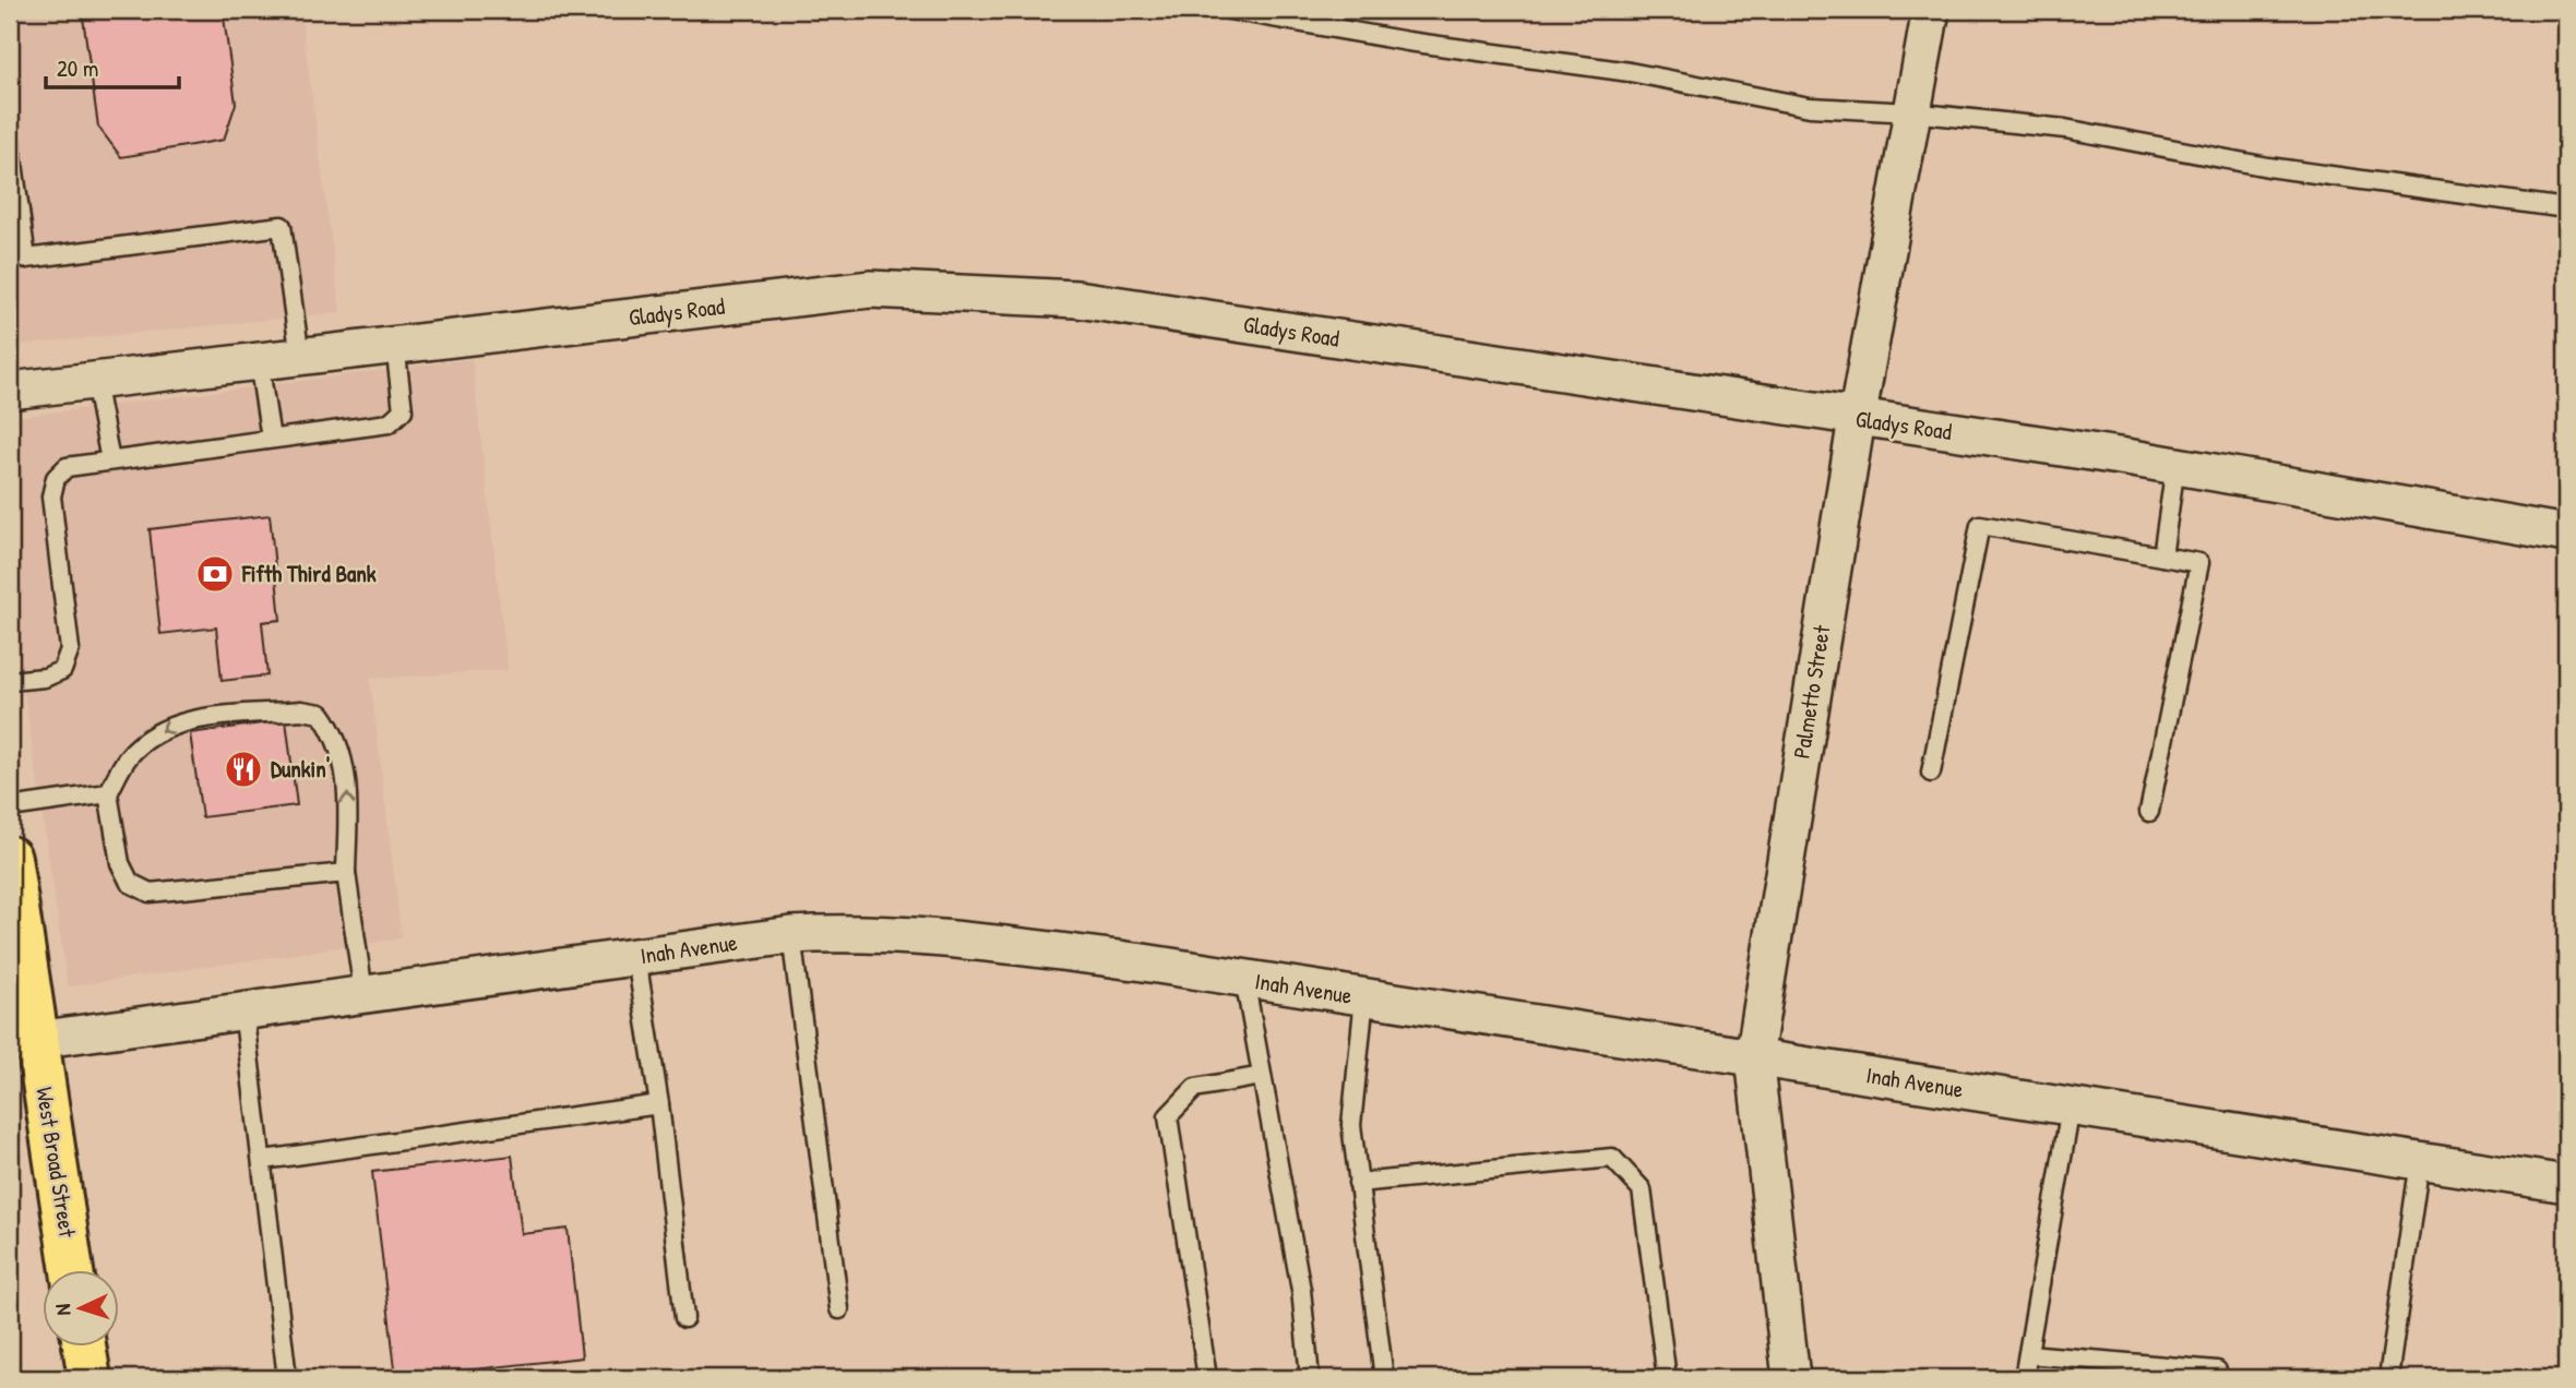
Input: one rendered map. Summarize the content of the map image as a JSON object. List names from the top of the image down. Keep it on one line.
{"streets":{"main road":["West Broad Street"],"street":["Gladys Road","Palmetto Street","Inah Avenue"]},"crossings":[["Gladys Road","Palmetto Street"],["Palmetto Street","Inah Avenue"],["Inah Avenue","West Broad Street"]],"places":{"bank":["Fifth Third Bank"],"restaurant":["Dunkin'"]},"scale_bar":"20 m","north":"left"}
